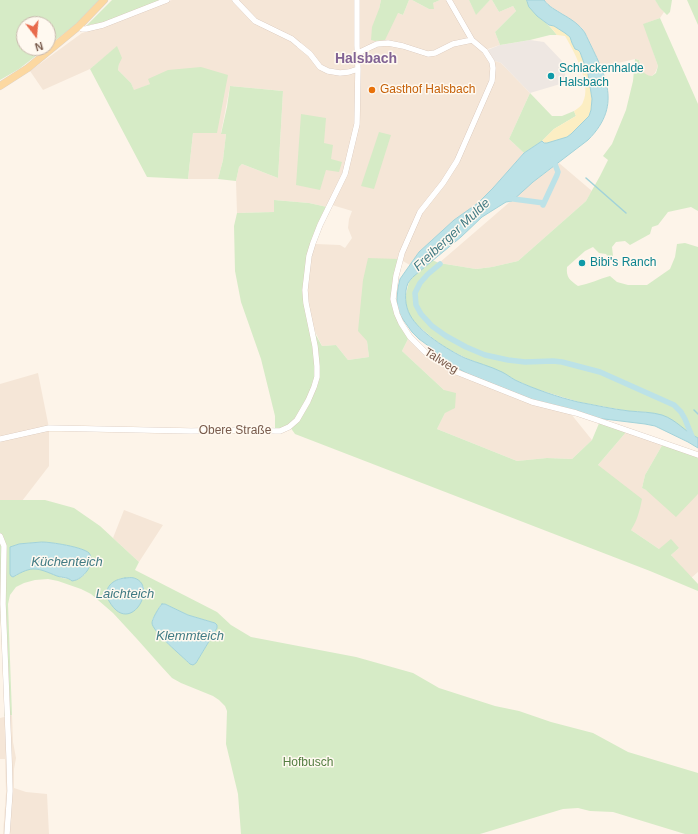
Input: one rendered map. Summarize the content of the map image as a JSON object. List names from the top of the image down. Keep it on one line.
{"streets":{"street":["Talweg","Obere Straße"]},"districts":["Halsbach"],"water":["Freiberger Mulde","Küchenteich","Laichteich","Klemmteich"],"parks":["Hofbusch"],"places":["Schlackenhalde Halsbach","Gasthof Halsbach","Bibi's Ranch"],"north":"bottom"}
